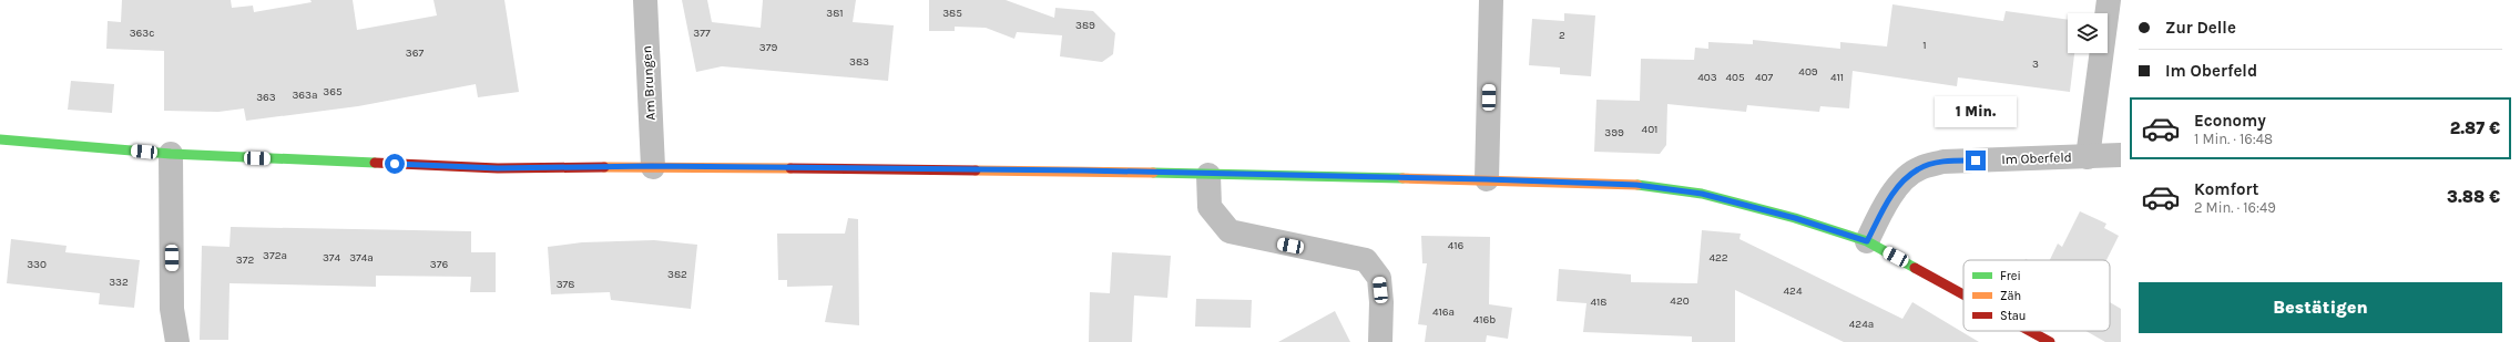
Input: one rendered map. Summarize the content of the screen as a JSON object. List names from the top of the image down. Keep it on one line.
{"streets":{"street":["Am Brungen","Im Oberfeld"]},"house_numbers":["381","385","389","363c","377","2","1","379","367","383","3","409","403","405","407","411","365","363a","363","401","399","416","372a","374","374a","422","372","330","376","382","332","378","424","420","418","416a","416b","424a"],"legend":["Frei","Zäh","Stau"],"page":{"banner":["Zur Delle","Im Oberfeld"],"bubble":"1 Min.","list":[{"name":"Economy","note":"1 Min. · 16:48","value":"2.87 €"},{"name":"Komfort","note":"2 Min. · 16:49","value":"3.88 €"}],"buttons":"Bestätigen"}}
